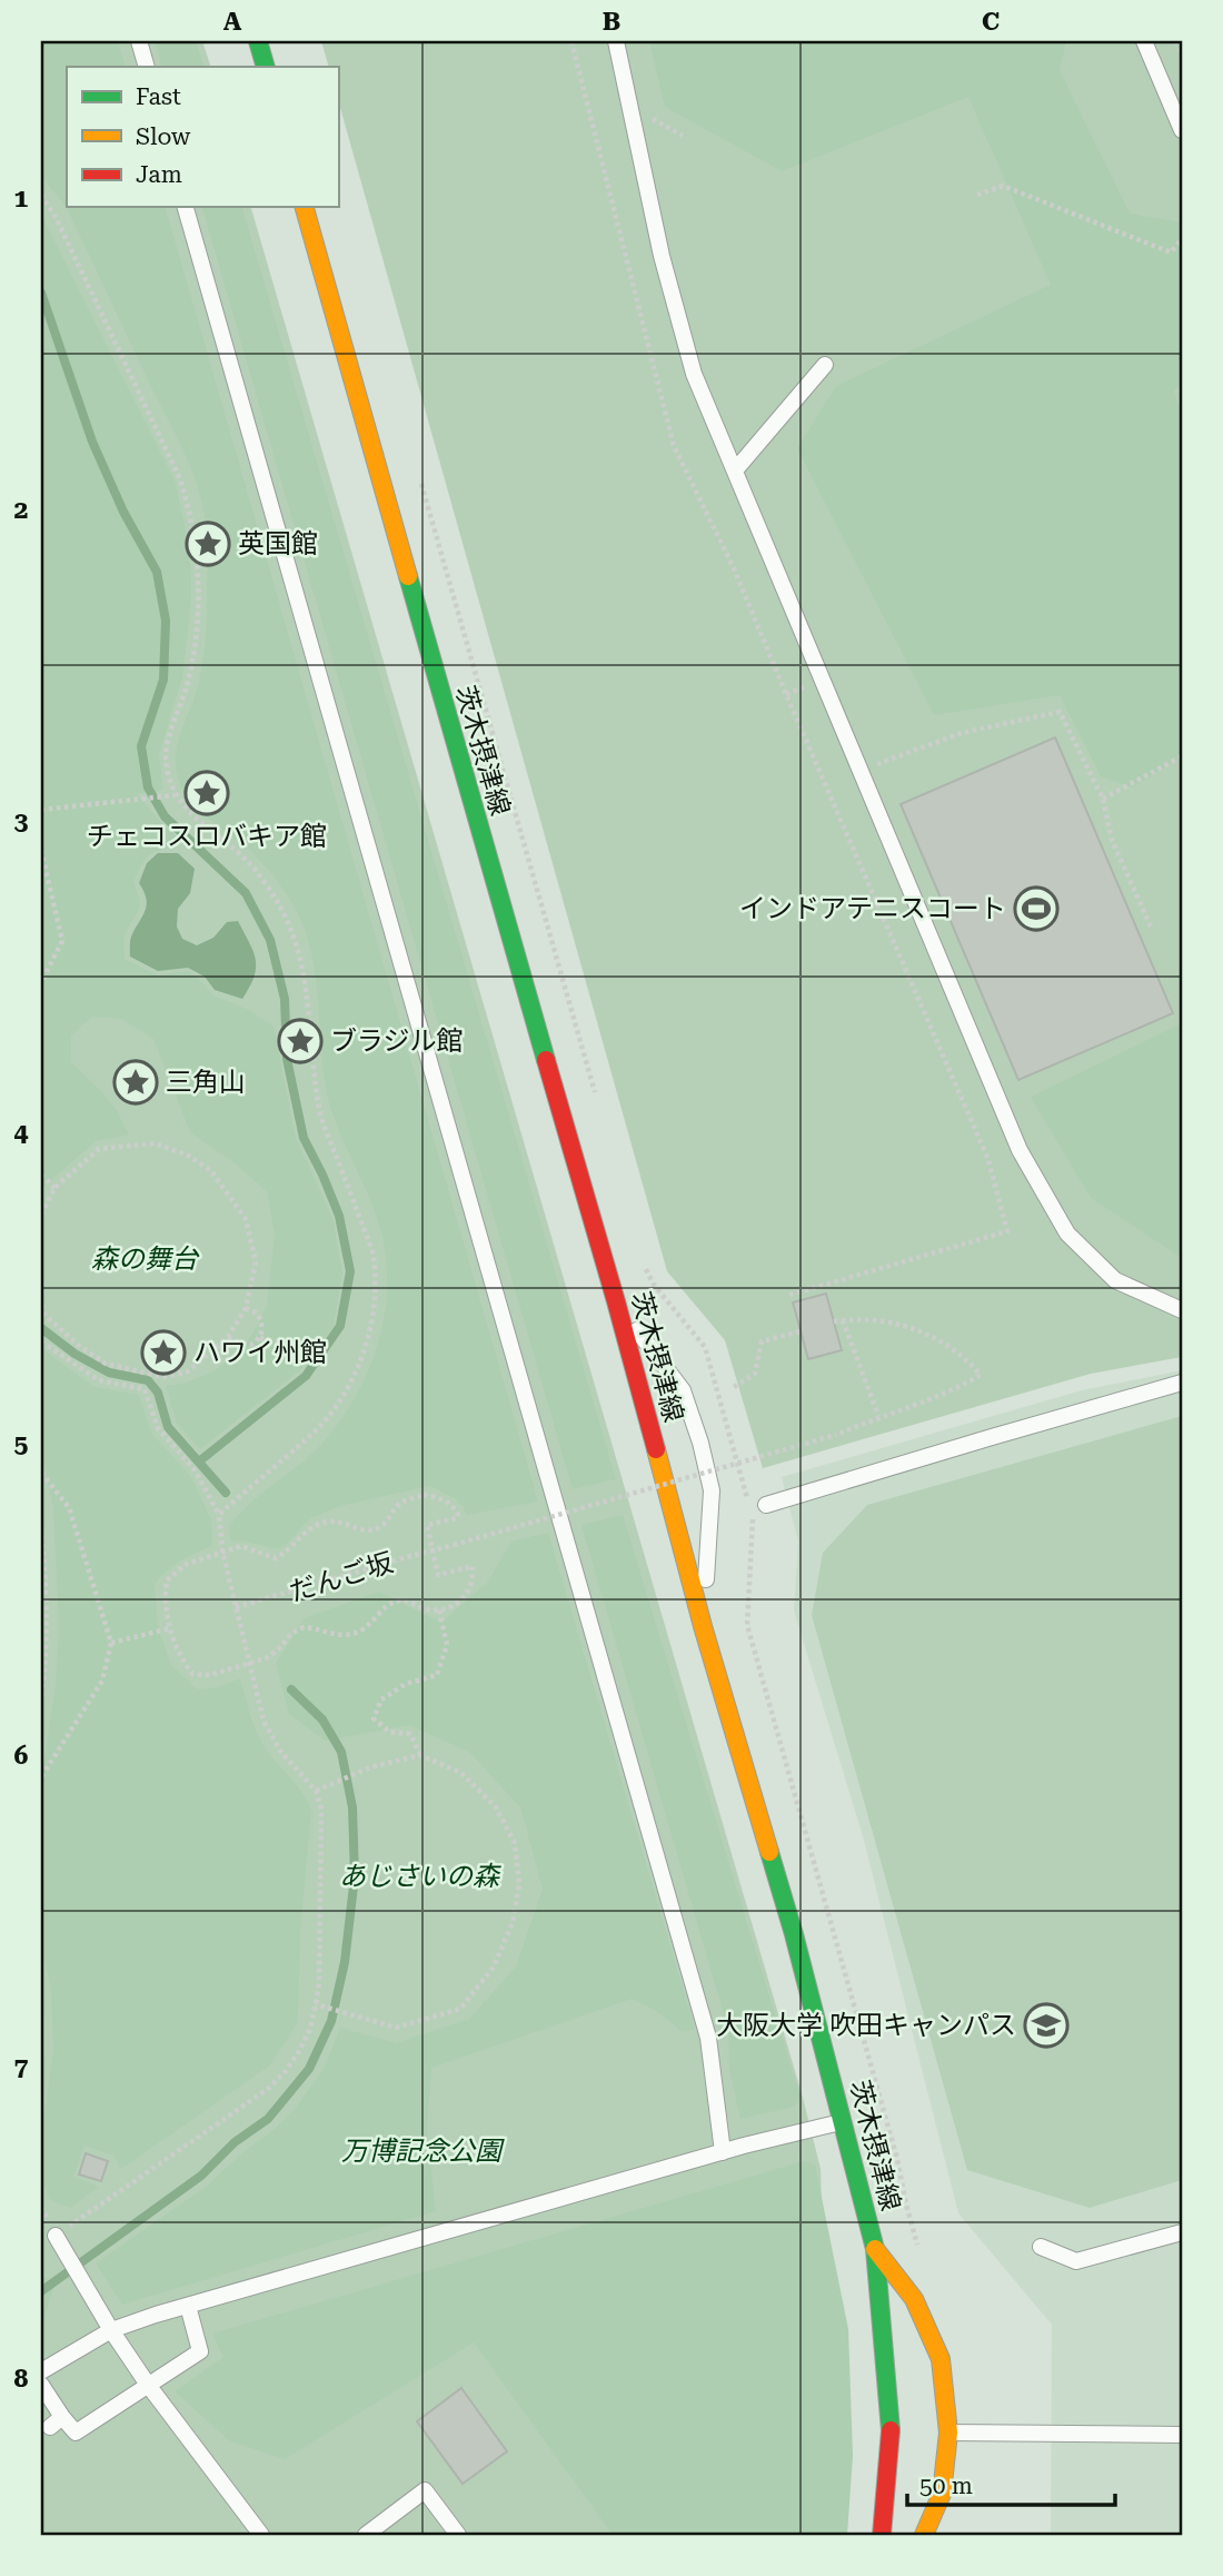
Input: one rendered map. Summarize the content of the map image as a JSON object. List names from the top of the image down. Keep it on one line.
{"streets":{"main road":["茨木摂津線"],"path":["だんご坂"]},"parks":["森の舞台","あじさいの森","万博記念公園"],"places":{"place":["英国館","チェコスロバキア館","ブラジル館","三角山","ハワイ州館"],"sports":["インドアテニスコート"],"school or university":["大阪大学 吹田キャンパス"]},"legend":["Fast","Slow","Jam"],"scale_bar":"50 m","grid":{"columns":["A","B","C"],"rows":["1","2","3","4","5","6","7","8"]}}
